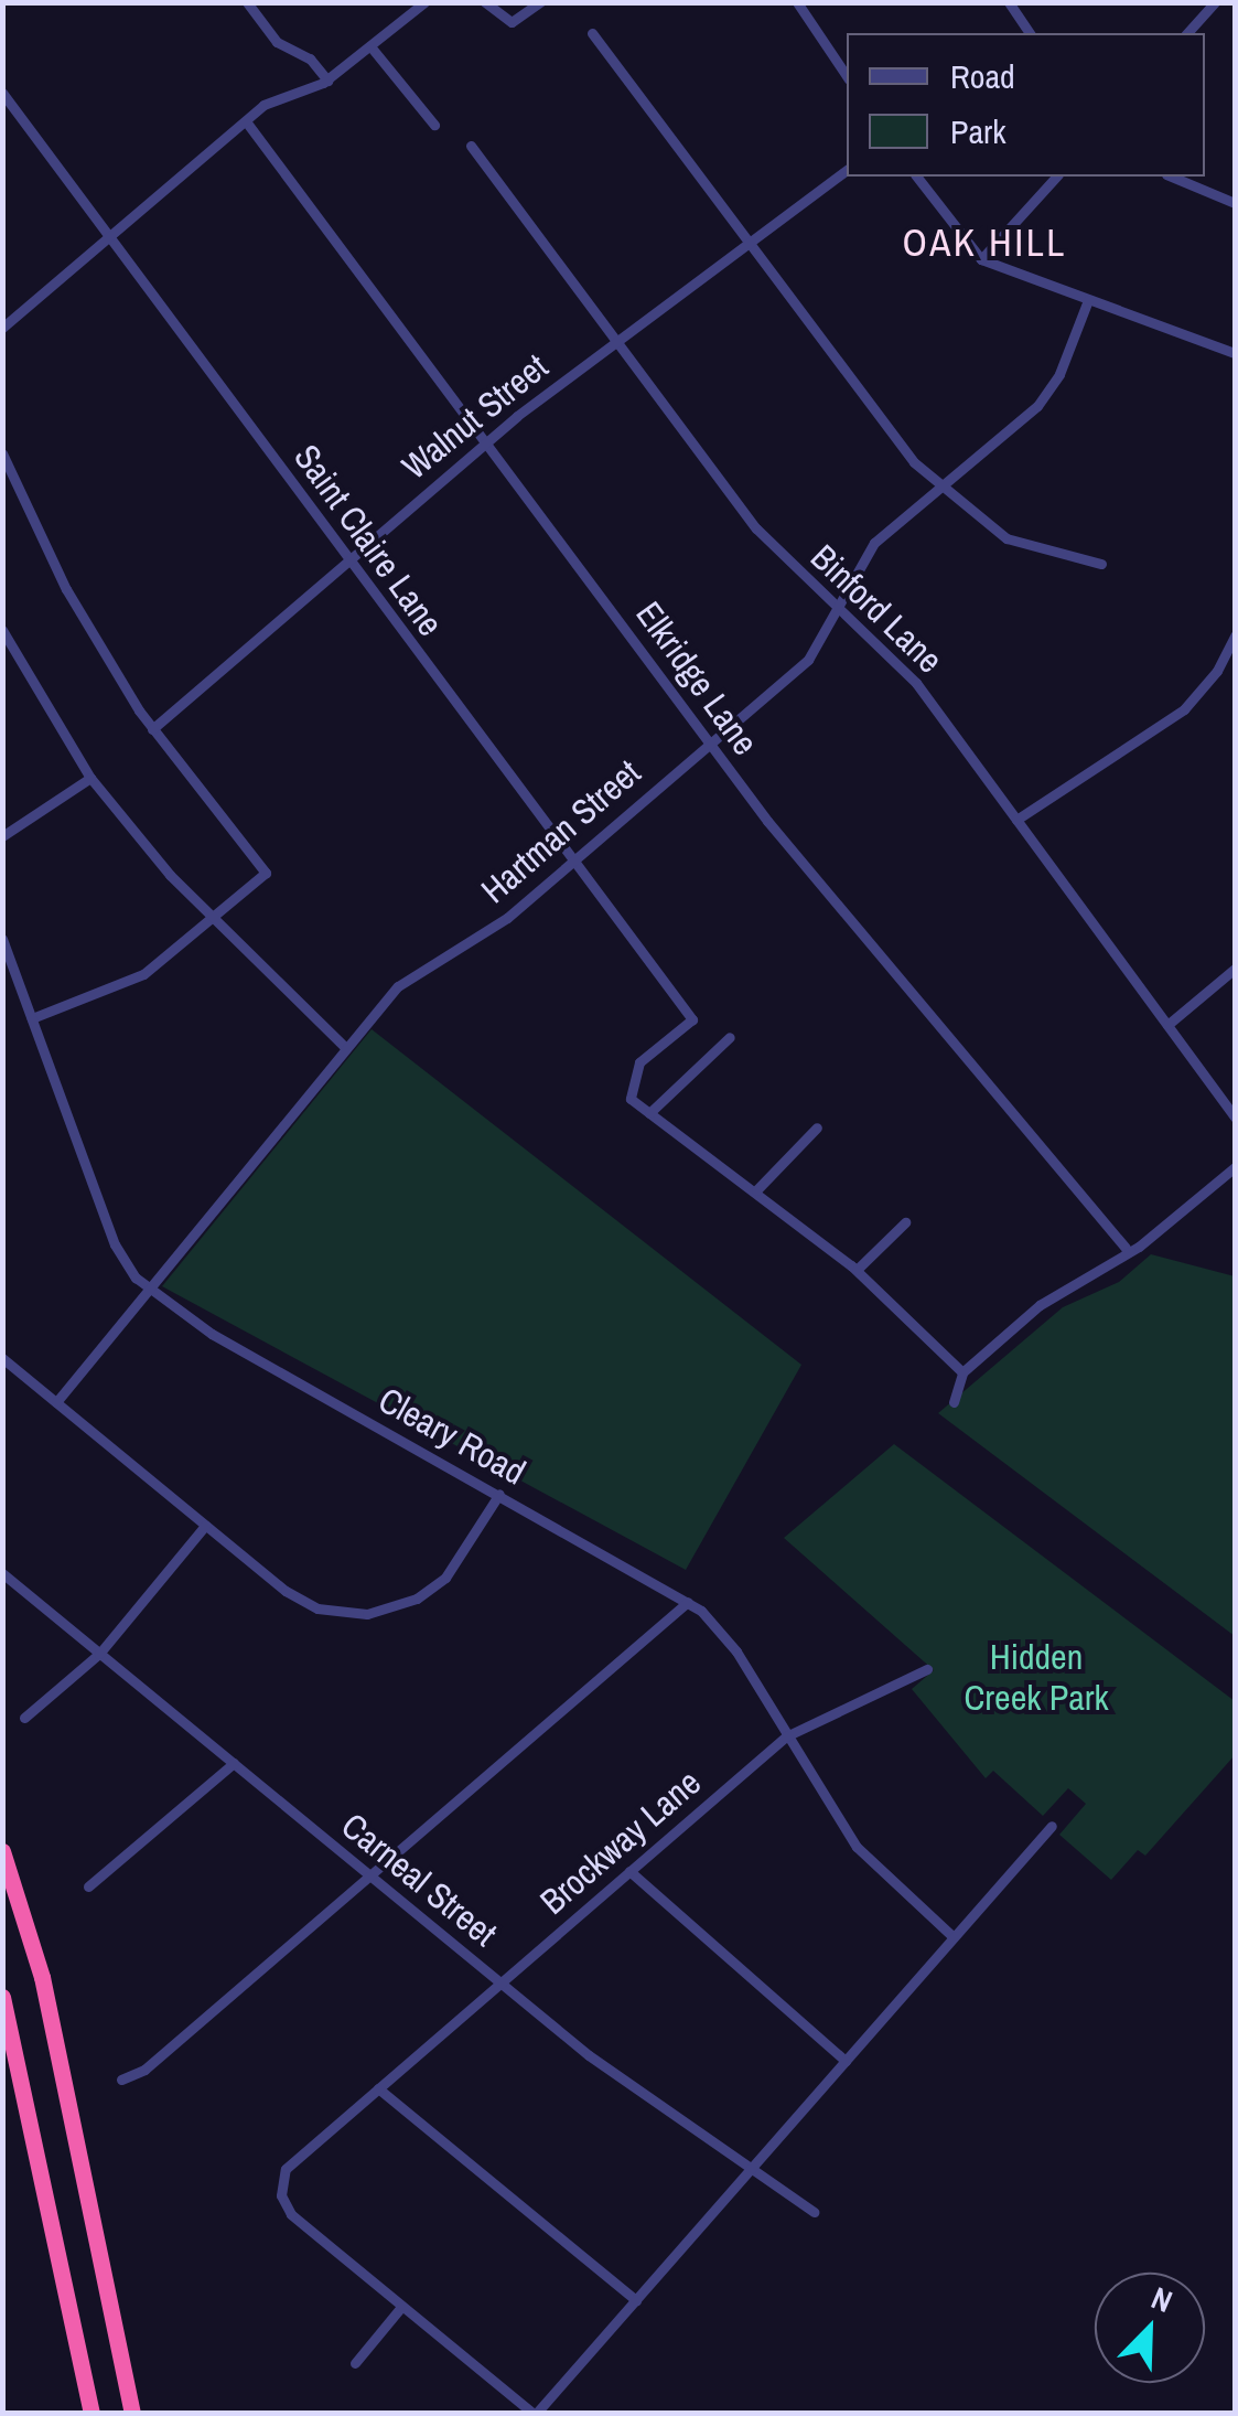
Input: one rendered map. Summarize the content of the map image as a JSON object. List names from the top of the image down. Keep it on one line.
{"streets":{"street":["Walnut Street","Saint Claire Lane","Binford Lane","Elkridge Lane","Hartman Street","Cleary Road","Brockway Lane","Carneal Street"]},"crossings":[["Walnut Street","Saint Claire Lane"],["Walnut Street","Binford Lane"],["Walnut Street","Elkridge Lane"],["Saint Claire Lane","Hartman Street"],["Binford Lane","Hartman Street"],["Elkridge Lane","Hartman Street"],["Hartman Street","Cleary Road"],["Cleary Road","Brockway Lane"],["Brockway Lane","Carneal Street"]],"districts":["OAK HILL"],"parks":["Hidden Creek Park"],"legend":["Road","Park"],"north":"top right"}
